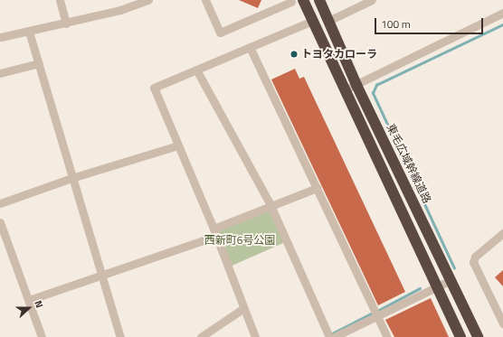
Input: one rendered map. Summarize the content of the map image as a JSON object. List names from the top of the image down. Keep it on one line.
{"streets":{"highway":["東毛広域幹線道路"]},"parks":["西新町6号公園"],"places":["トヨタカローラ"],"scale_bar":"100 m","north":"right"}
